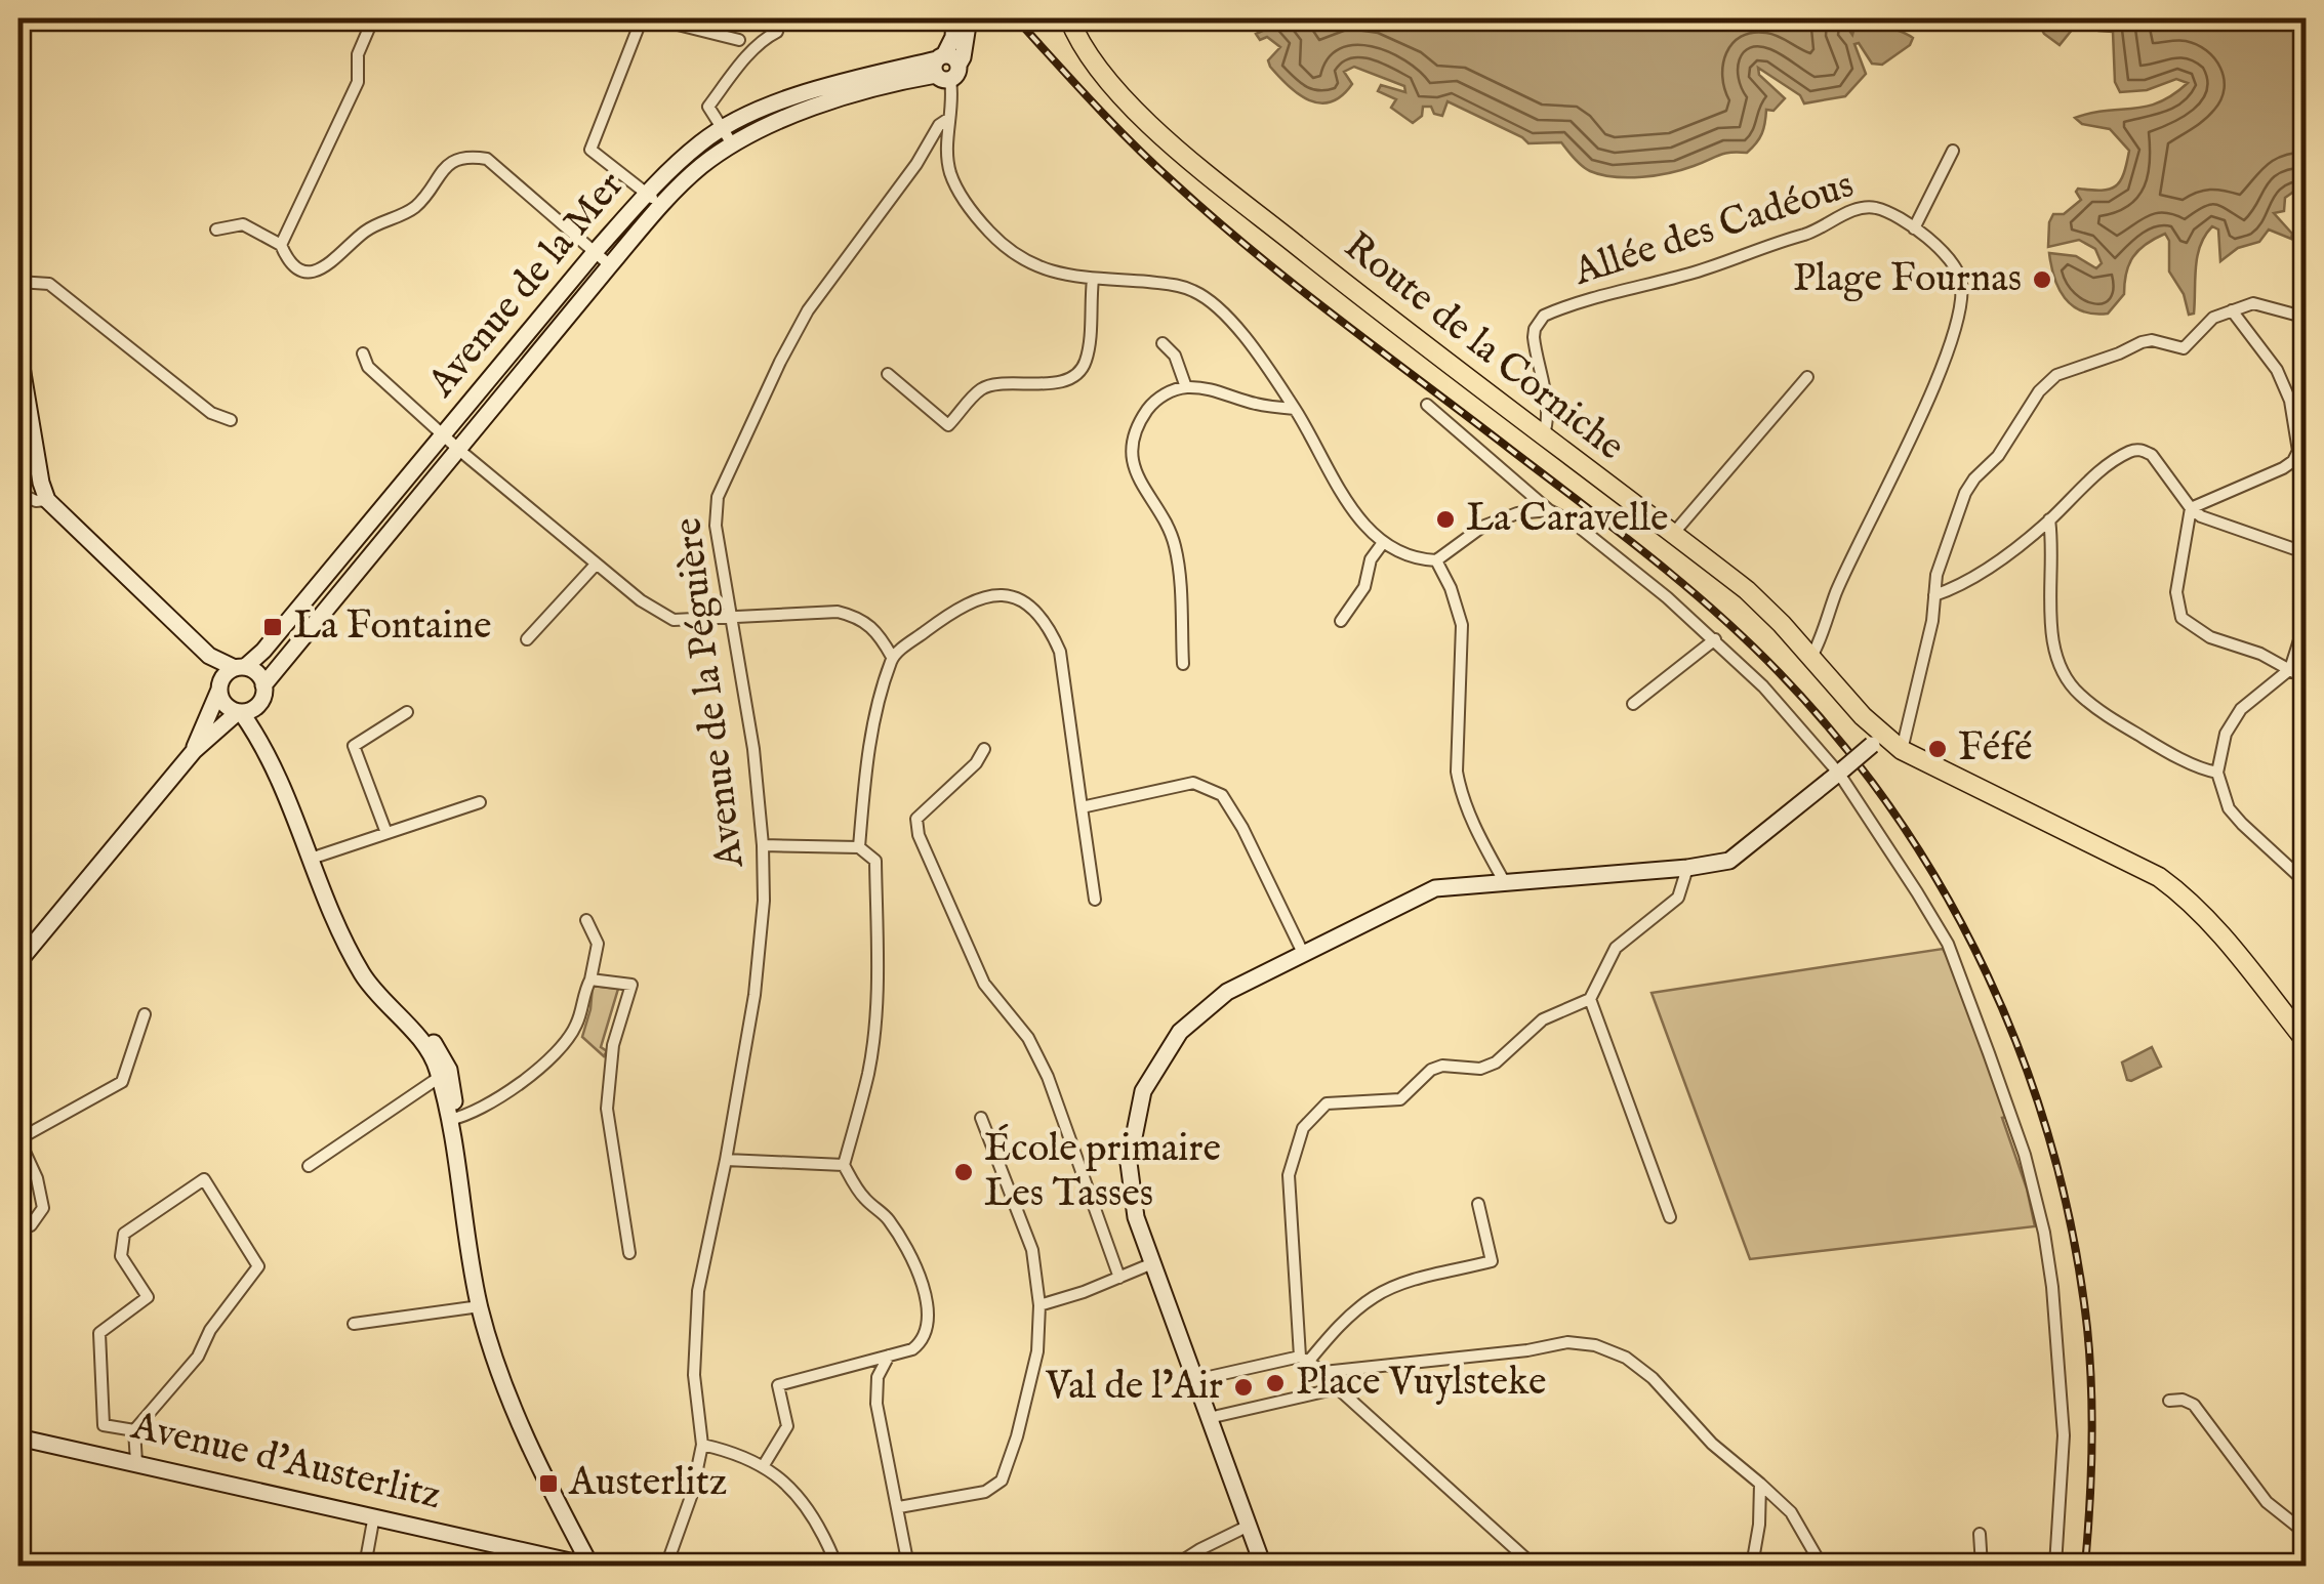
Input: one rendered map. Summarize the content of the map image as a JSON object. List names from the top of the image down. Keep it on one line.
{"streets":{"main road":["Route de la Corniche"],"street":["Allée des Cadéous","Avenue de la Mer","Avenue de la Péguière","Avenue d'Austerlitz"]},"crossings":[["Allée des Cadéous","Route de la Corniche"]],"places":{"other":["Plage Fournas","La Caravelle","Féfé","École primaire Les Tasses","Place Vuylsteke","Val de l’Air"],"transit":["La Fontaine","Austerlitz"]}}
